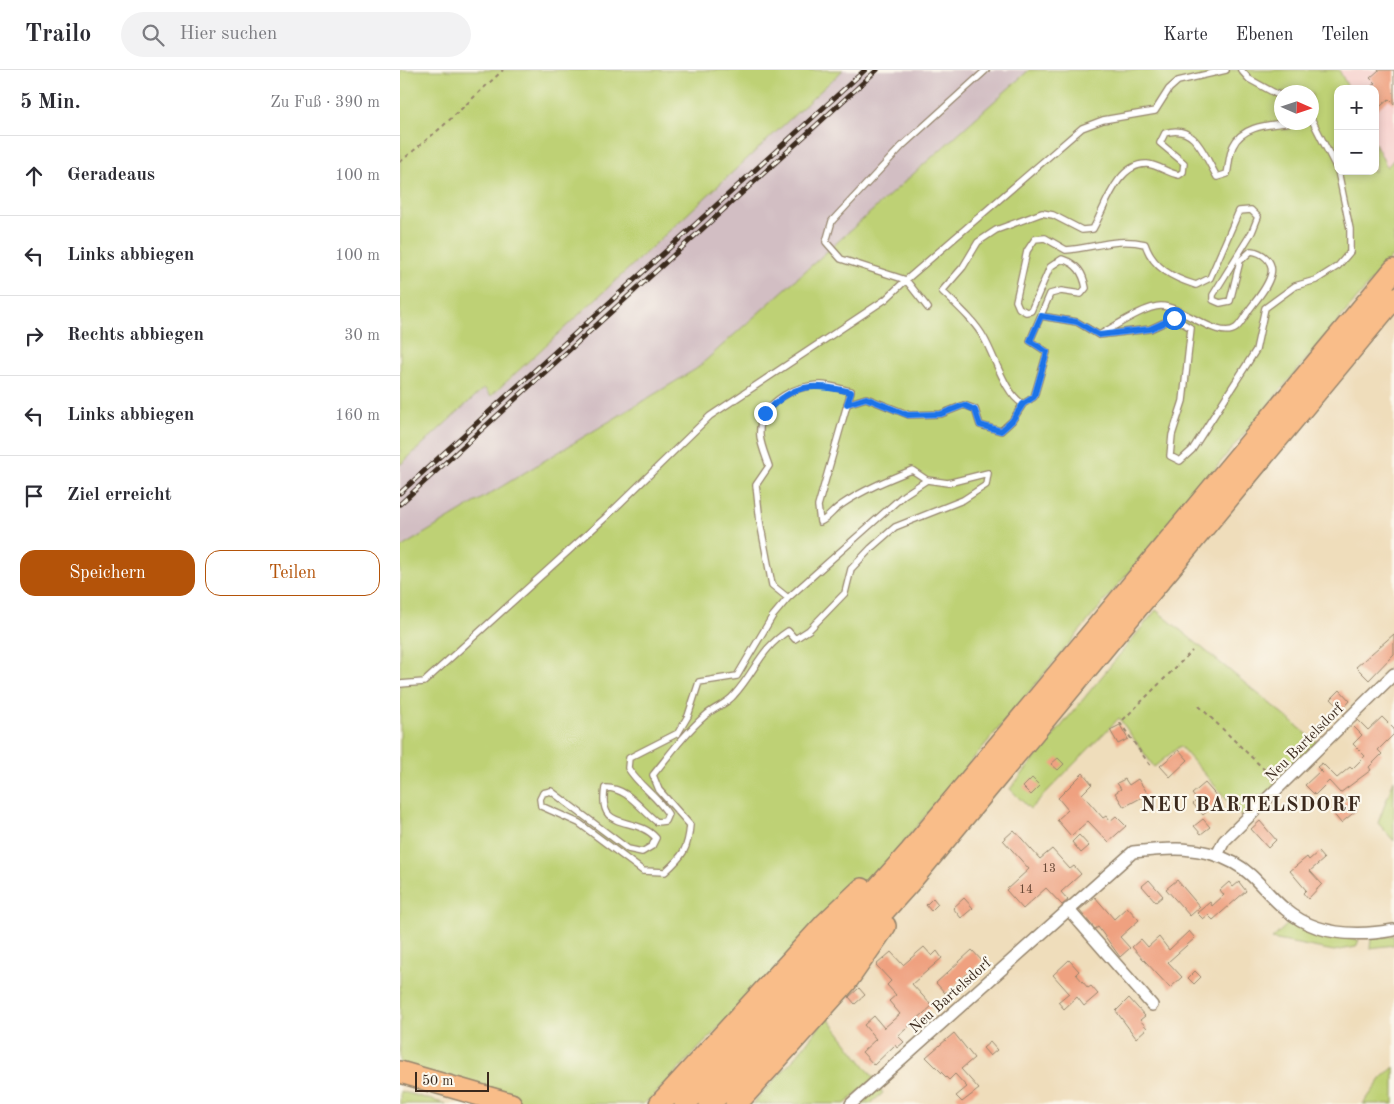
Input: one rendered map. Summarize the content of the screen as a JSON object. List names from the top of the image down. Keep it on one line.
{"streets":{"street":["Neu Bartelsdorf"]},"districts":["NEU BARTELSDORF"],"house_numbers":["13","14"],"scale_bar":"50 m","north":"right","page":{"header":"Trailo","search":"Hier suchen","nav":["Karte","Ebenen","Teilen"],"heading":["5 Min.","Zu Fuß · 390 m"],"map_buttons":["+","−"],"list":[["Geradeaus","100 m"],["Links abbiegen","100 m"],["Rechts abbiegen","30 m"],["Links abbiegen","160 m"],"Ziel erreicht"],"buttons":["Speichern","Teilen"],"scale":"50 m"}}
